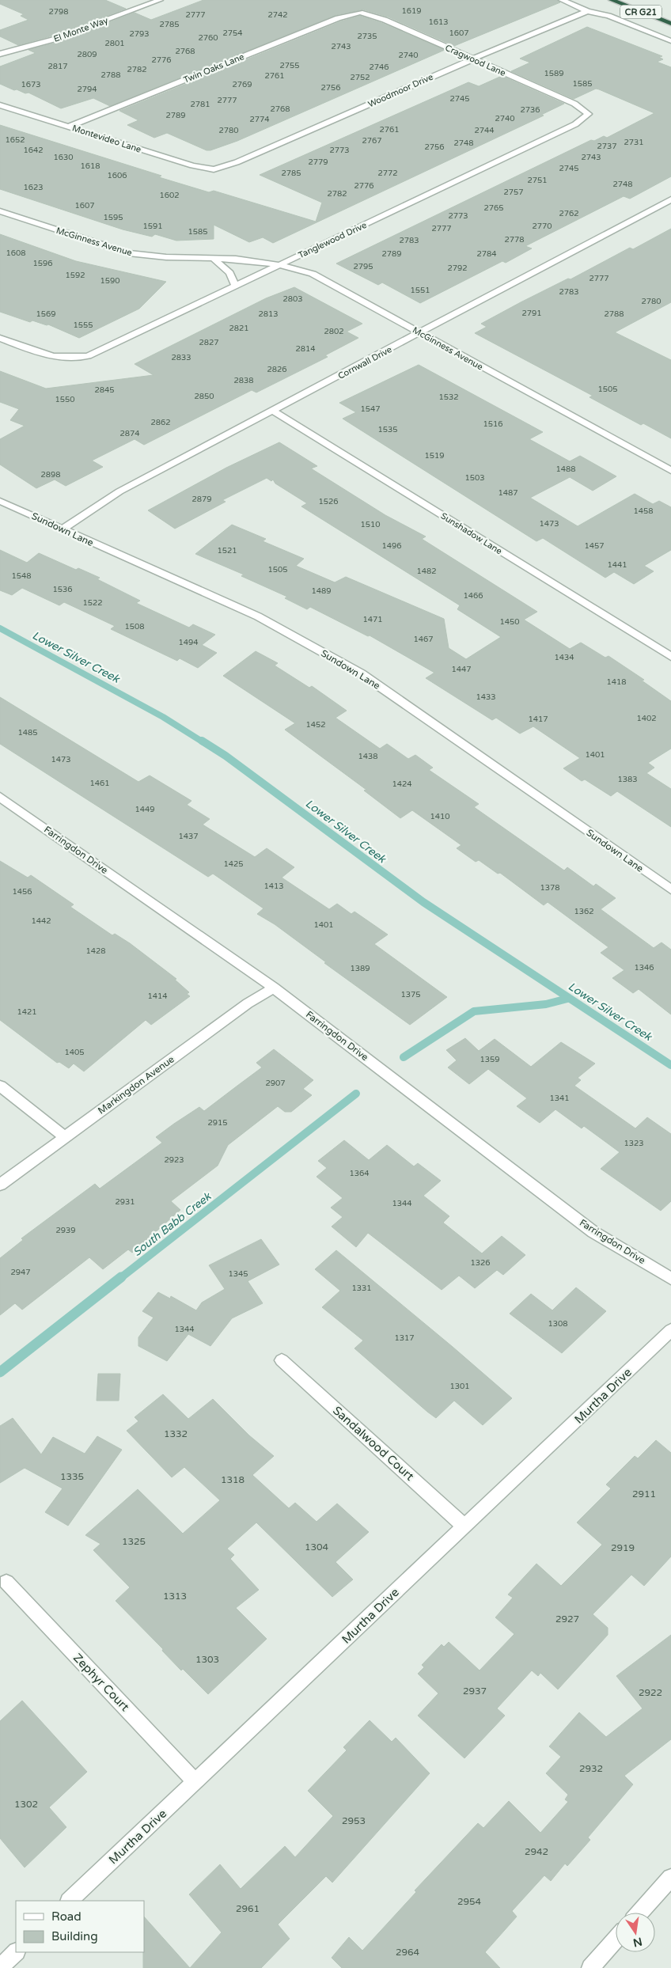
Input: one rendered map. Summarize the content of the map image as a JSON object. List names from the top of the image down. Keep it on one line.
{"streets":{"highway":["CR G21"],"street":["El Monte Way","Cragwood Lane","Twin Oaks Lane","Woodmoor Drive","Montevideo Lane","Tanglewood Drive","McGinness Avenue","Cornwall Drive","Sundown Lane","Sunshadow Lane","Farringdon Drive","Markingdon Avenue","Murtha Drive","Sandalwood Court","Zephyr Court"]},"crossings":[["Cragwood Lane","Twin Oaks Lane"],["Cragwood Lane","Woodmoor Drive"],["Cragwood Lane","Tanglewood Drive"],["Twin Oaks Lane","Montevideo Lane"],["Woodmoor Drive","Montevideo Lane"],["Tanglewood Drive","McGinness Avenue"],["McGinness Avenue","Cornwall Drive"],["Cornwall Drive","Sundown Lane"],["Cornwall Drive","Sunshadow Lane"],["Farringdon Drive","Markingdon Avenue"],["Murtha Drive","Sandalwood Court"],["Murtha Drive","Zephyr Court"]],"water":["Lower Silver Creek","South Babb Creek"],"house_numbers":["1619","2798","2777","2742","1613","2785","2754","1607","2793","2735","2760","2801","2743","2768","2809","2740","2776","2755","2817","2746","2782","1589","2788","2761","2752","1585","1673","2769","2756","2794","2745","2777","2781","2768","2736","2789","2740","2774","2761","2780","2744","1652","2767","2731","2748","2737","2756","1642","2773","1630","2743","2779","1618","2745","2785","2772","1606","2751","2748","2776","1623","2757","2782","1602","1607","2765","2762","2773","1595","1591","2770","2777","1585","2778","2783","1608","2789","2784","1596","2795","2792","1592","2777","1590","1551","2783","2803","2780","2791","1569","2813","2788","1555","2821","2802","2827","2814","2833","2826","2838","1505","2845","2850","1532","1550","1547","2862","1516","1535","2874","1519","1488","2898","1503","1487","2879","1526","1458","1473","1510","1496","1457","1521","1441","1505","1482","1548","1536","1489","1466","1522","1471","1450","1508","1467","1494","1434","1447","1418","1433","1402","1417","1452","1485","1401","1438","1473","1383","1461","1424","1449","1410","1437","1425","1413","1378","1456","1362","1442","1401","1428","1346","1389","1375","1414","1421","1405","1359","2907","1341","2915","1323","2923","1364","2931","1344","2939","1326","2947","1345","1331","1308","1344","1317","1301","1332","1335","1318","2911","1325","1304","2919","1313","2927","1303","2937","2922","2932","1302","2953","2942","2954","2961","2964"],"legend":["Road","Building"],"north":"bottom"}
